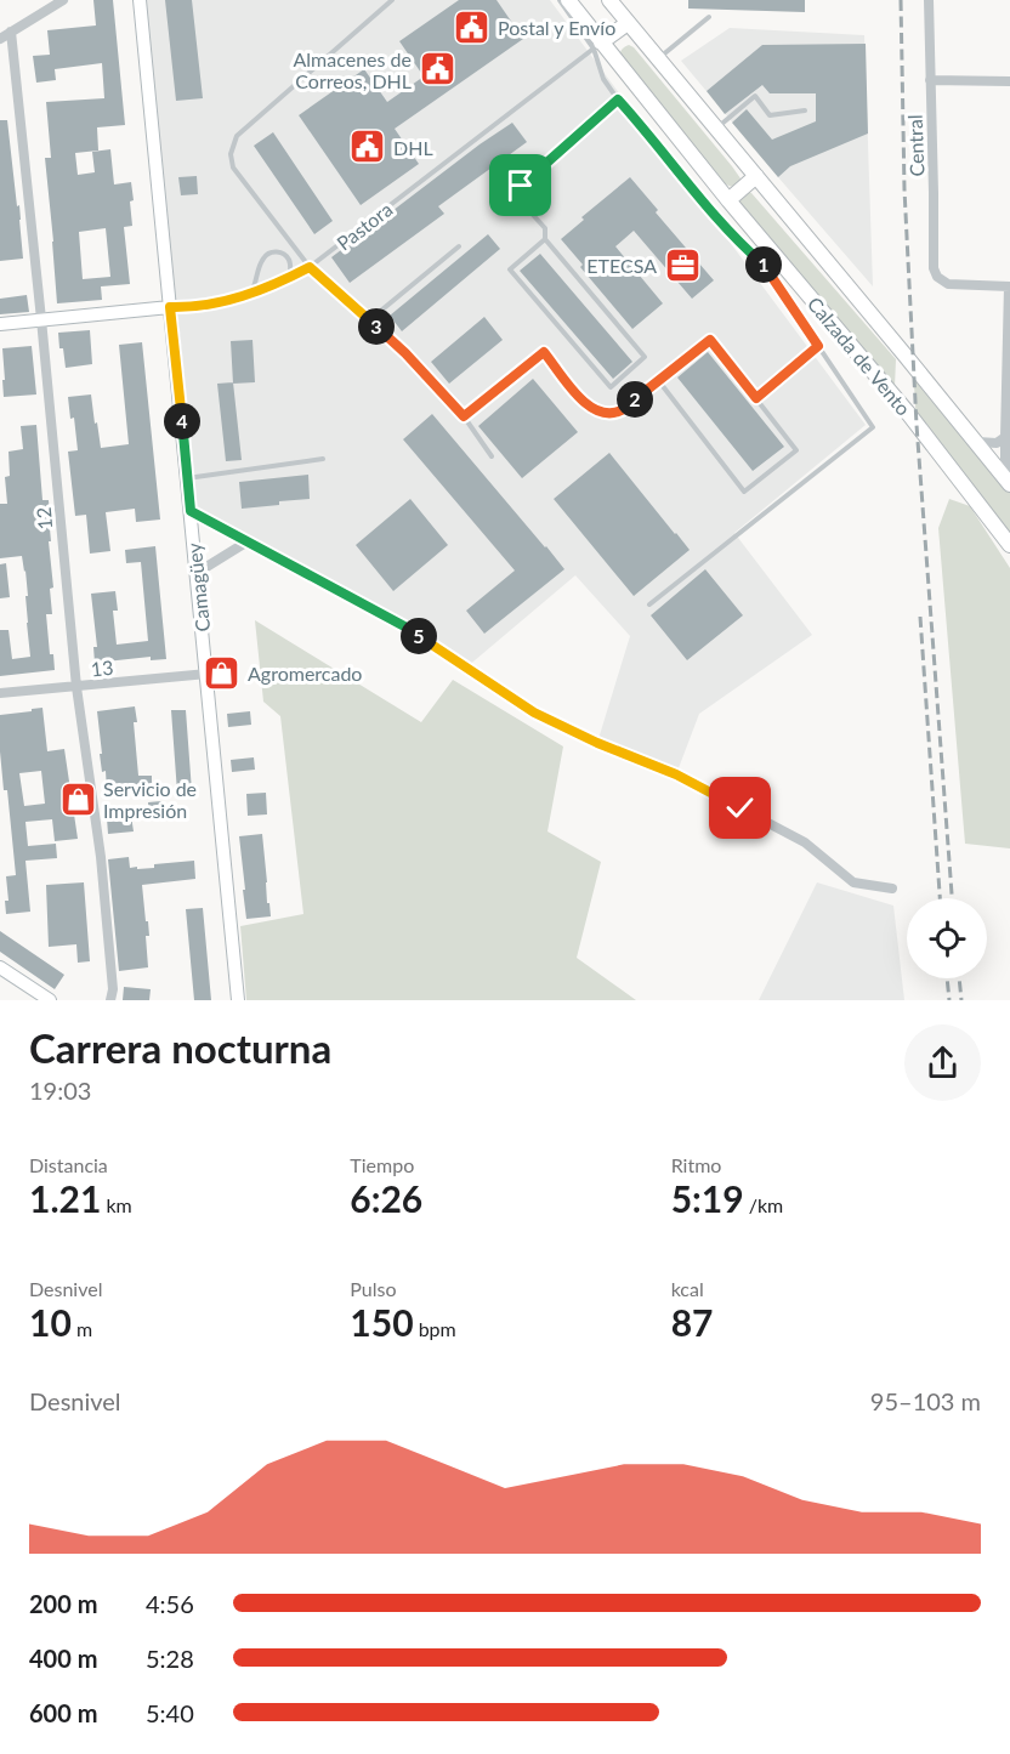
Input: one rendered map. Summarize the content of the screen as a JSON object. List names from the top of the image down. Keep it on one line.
{"streets":{"main road":["Pastora","Calzada de Vento","Camagüey"],"street":["Central","12","13"]},"crossings":[["Pastora","Calzada de Vento"],["Pastora","12"],["Pastora","Camagüey"],["12","13"],["Camagüey","13"]],"places":{"public building":["Postal y Envío","Almacenes de Correos, DHL","DHL"],"office":["ETECSA"],"shop":["Agromercado","Servicio de Impresión"]},"page":{"pins":["1","3","2","4","5"],"heading":["Carrera nocturna","19:03"],"stats":[["Distancia","1.21 km"],["Tiempo","6:26"],["Ritmo","5:19 /km"],["Desnivel","10 m"],["Pulso","150 bpm"],["kcal","87"]],"chart":["Desnivel","95–103 m"],"list":[{"name":"200 m","note":"4:56"},{"name":"400 m","note":"5:28"},{"name":"600 m","note":"5:40"}]}}
